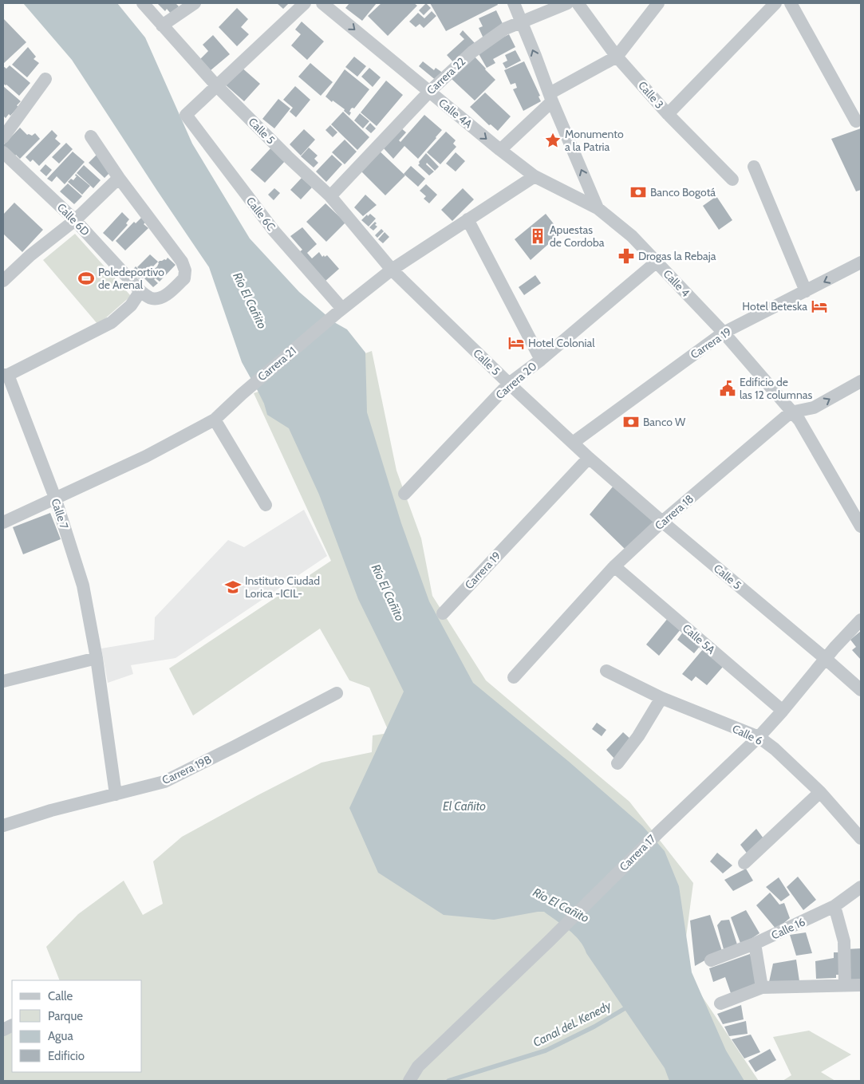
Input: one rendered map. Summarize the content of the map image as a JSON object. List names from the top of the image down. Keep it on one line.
{"streets":{"street":["Carrera 22","Calle 3","Calle 4A","Calle 5","Calle 6C","Calle 6D","Calle 4","Carrera 19","Carrera 21","Carrera 20","Carrera 18","Calle 7","Calle 5A","Calle 6","Carrera 19B","Carrera 17","Calle 16"]},"crossings":[["Carrera 22","Calle 4A"],["Carrera 22","Calle 5"],["Carrera 22","Calle 4"],["Calle 4A","Calle 4"],["Calle 4A","Carrera 21"],["Calle 5","Calle 6C"],["Calle 5","Carrera 19"],["Calle 5","Carrera 21"],["Calle 5","Carrera 20"],["Calle 5","Carrera 18"],["Calle 5","Carrera 17"],["Calle 6C","Carrera 21"],["Calle 4","Carrera 19"],["Calle 4","Carrera 20"],["Calle 4","Carrera 18"],["Carrera 21","Calle 7"],["Carrera 18","Calle 5A"],["Calle 7","Carrera 19B"],["Calle 5A","Carrera 17"],["Calle 6","Carrera 17"]],"one_way":["Calle 4A"],"water":["Río El Cañito","El Cañito","Canal deL Kenedy"],"places":{"place":["Monumento a la Patria"],"bank":["Banco Bogotá","Banco W"],"building":["Apuestas de Cordoba"],"pharmacy":["Drogas la Rebaja"],"sports":["Poledeportivo de Arenal"],"hotel":["Hotel Beteska","Hotel Colonial"],"public building":["Edificio de las 12 columnas"],"school or university":["Instituto Ciudad Lorica -ICIL-"]},"legend":["Calle","Parque","Agua","Edificio"]}
